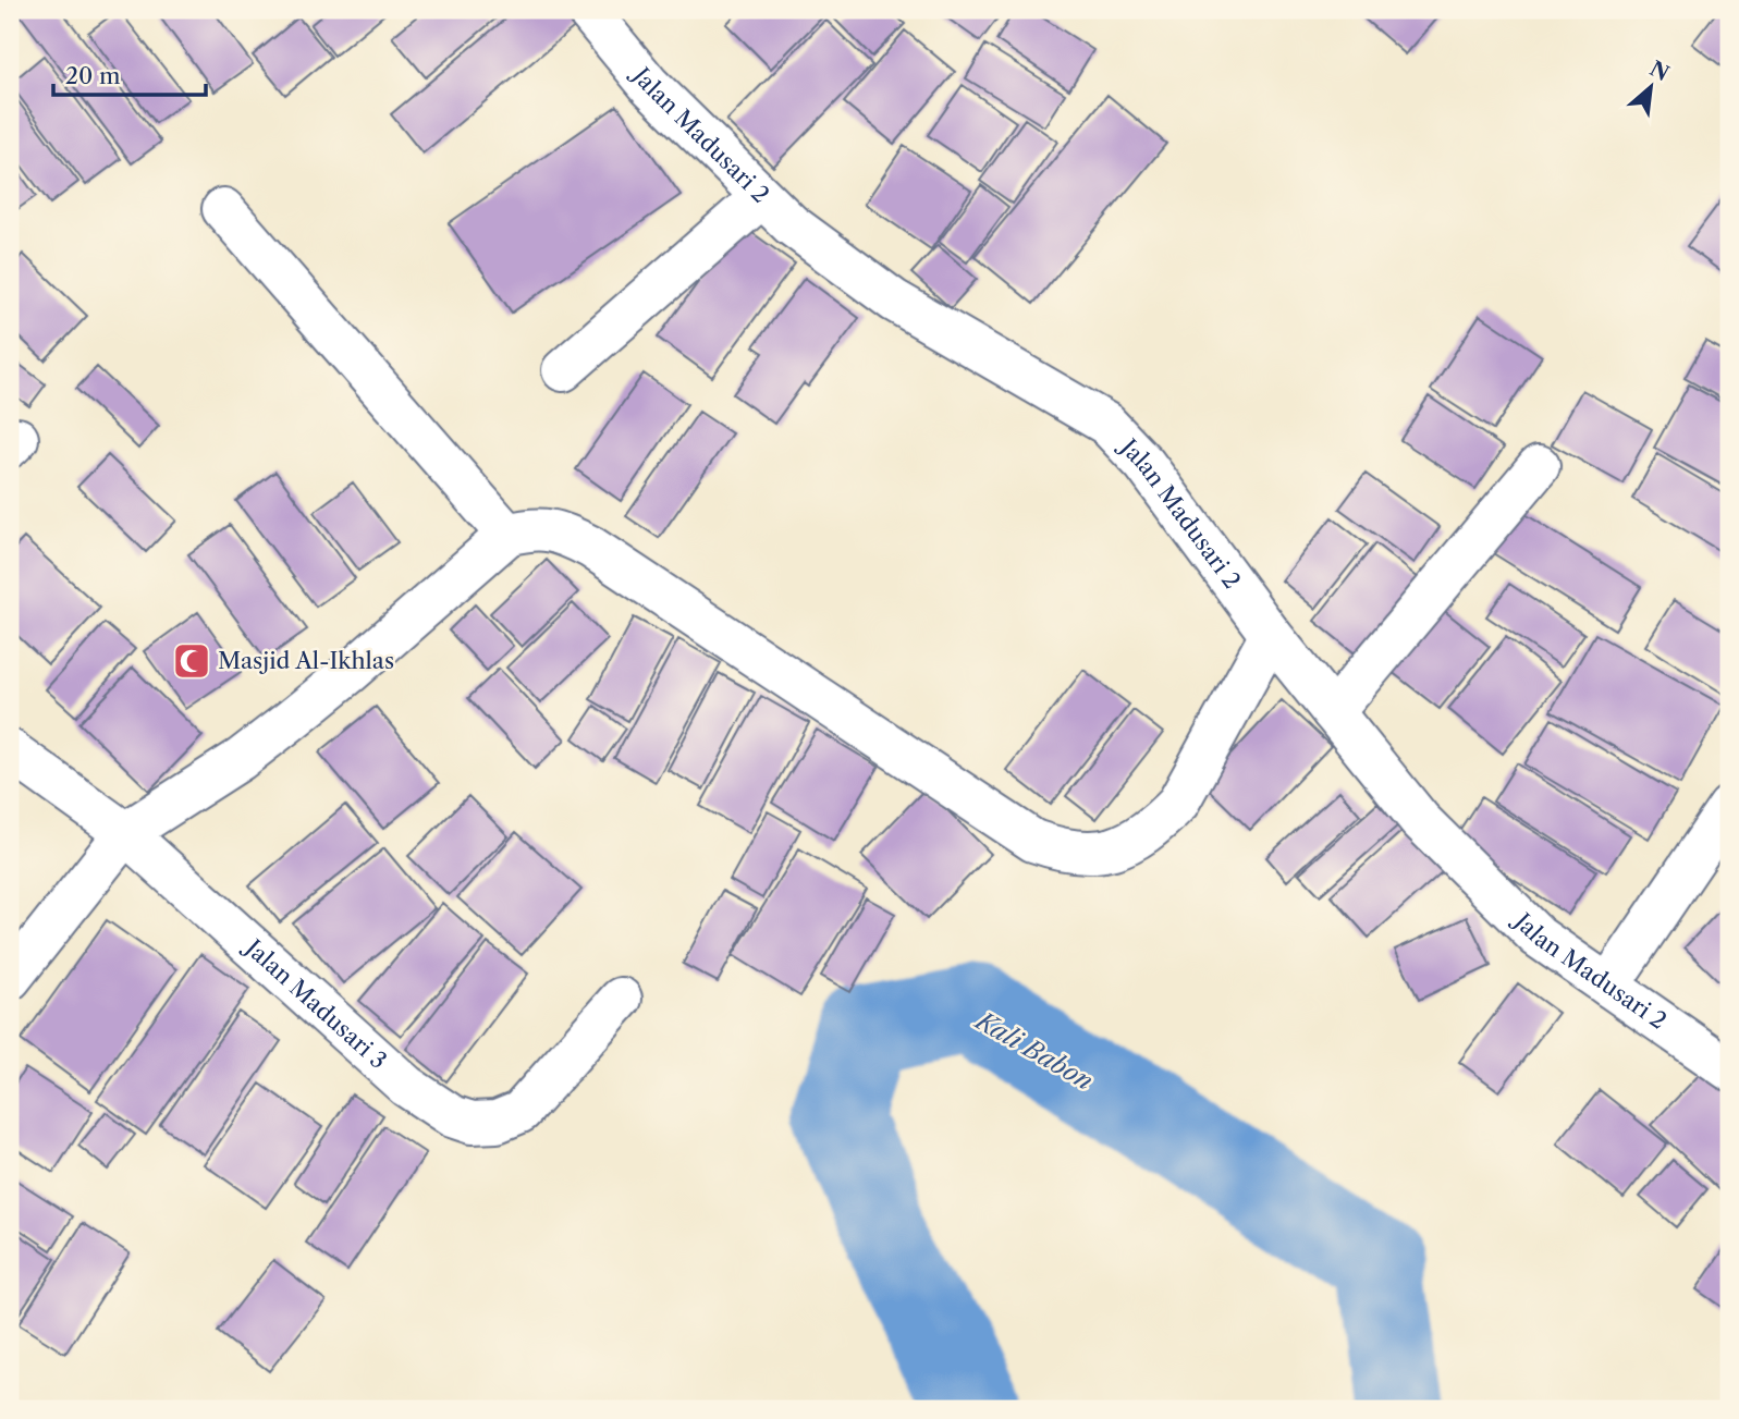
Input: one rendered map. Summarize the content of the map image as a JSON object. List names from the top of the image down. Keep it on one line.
{"streets":{"street":["Jalan Madusari 2","Jalan Madusari 3"]},"water":["Kali Babon"],"places":{"mosque":["Masjid Al-Ikhlas"]},"scale_bar":"20 m","north":"top right"}
